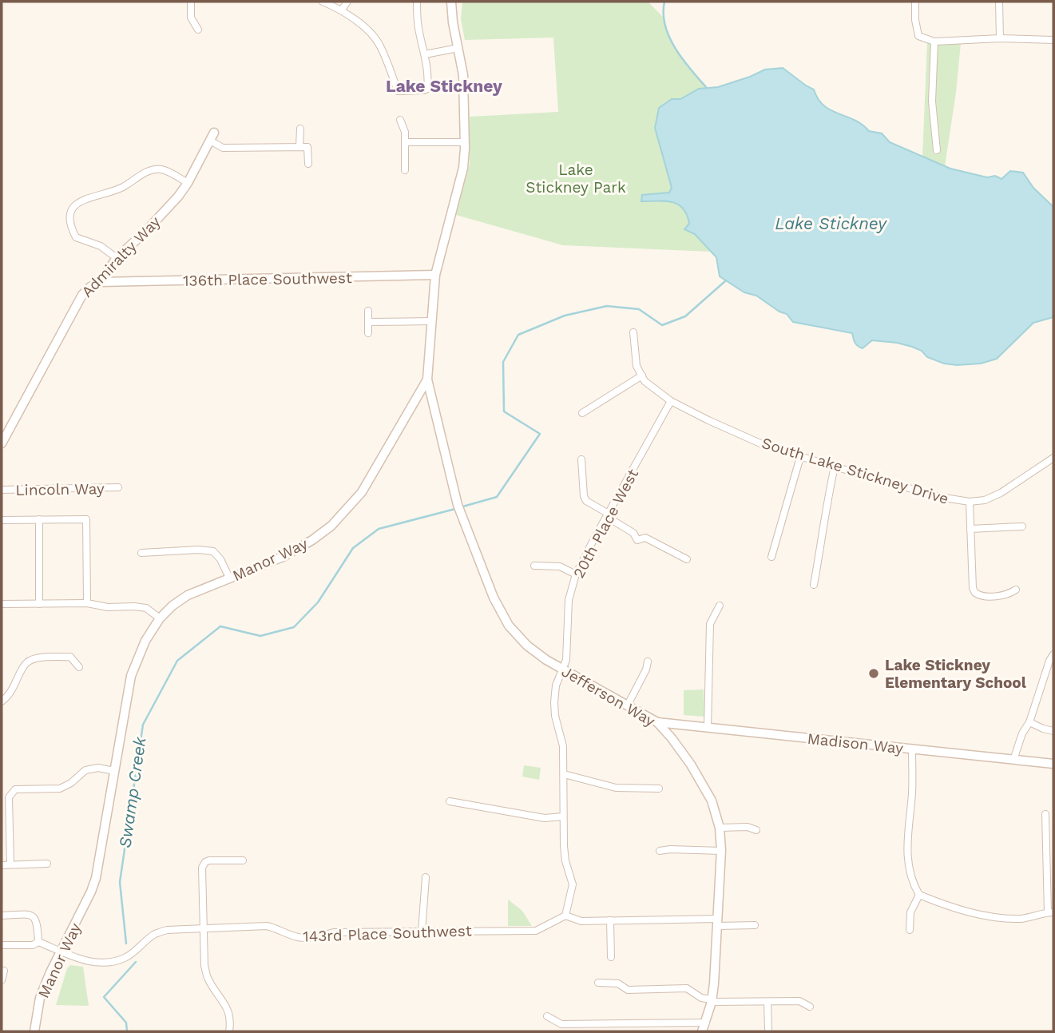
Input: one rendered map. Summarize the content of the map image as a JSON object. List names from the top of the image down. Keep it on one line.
{"streets":{"street":["Admiralty Way","136th Place Southwest","South Lake Stickney Drive","Lincoln Way","20th Place West","Manor Way","Jefferson Way","Madison Way","143rd Place Southwest"]},"crossings":[["Admiralty Way","136th Place Southwest"],["136th Place Southwest","Manor Way"],["South Lake Stickney Drive","20th Place West"],["20th Place West","Jefferson Way"],["20th Place West","143rd Place Southwest"],["Manor Way","Jefferson Way"],["Manor Way","143rd Place Southwest"],["Jefferson Way","Madison Way"]],"districts":["Lake Stickney"],"water":["Lake Stickney","Swamp Creek"],"parks":["Lake Stickney Park"],"places":["Lake Stickney Elementary School"]}
